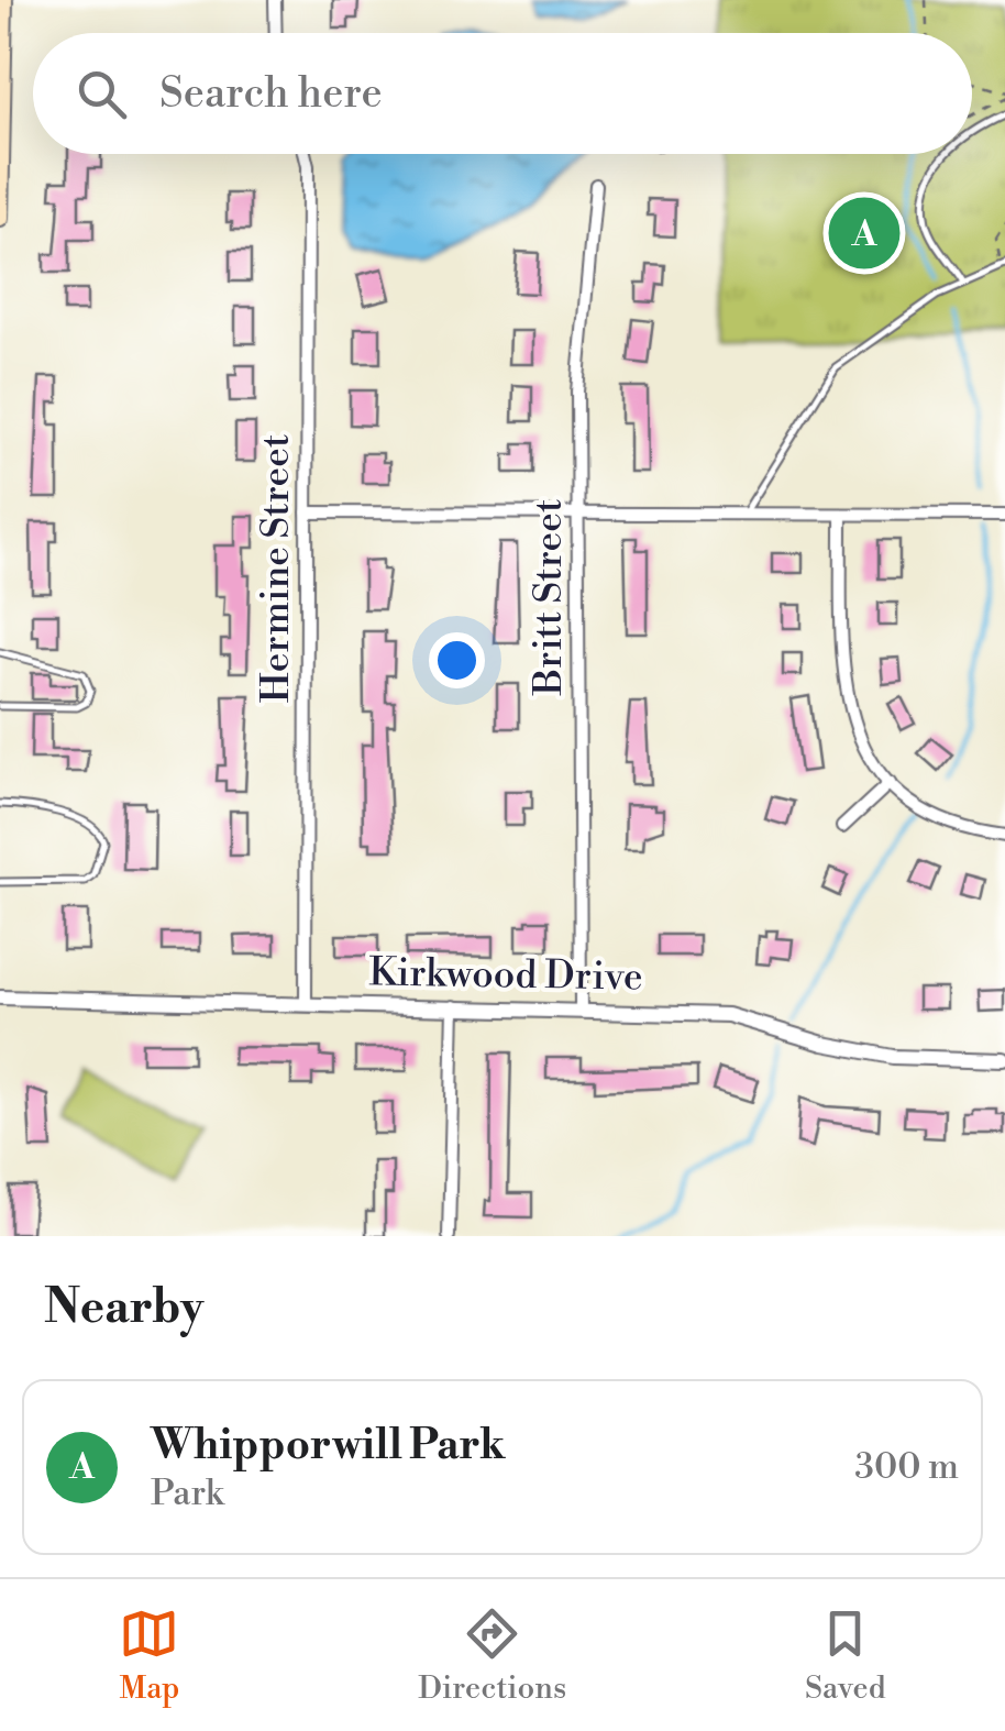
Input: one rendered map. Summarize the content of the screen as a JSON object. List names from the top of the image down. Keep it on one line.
{"streets":{"street":["Hermine Street","Britt Street","Kirkwood Drive"]},"crossings":[["Hermine Street","Kirkwood Drive"],["Britt Street","Kirkwood Drive"]],"page":{"search":"Search here","pins":"A","heading":"Nearby","list":[{"mark":"A","name":"Whipporwill Park","note":"Park","value":"300 m"}],"nav":["Map","Directions","Saved"]}}
